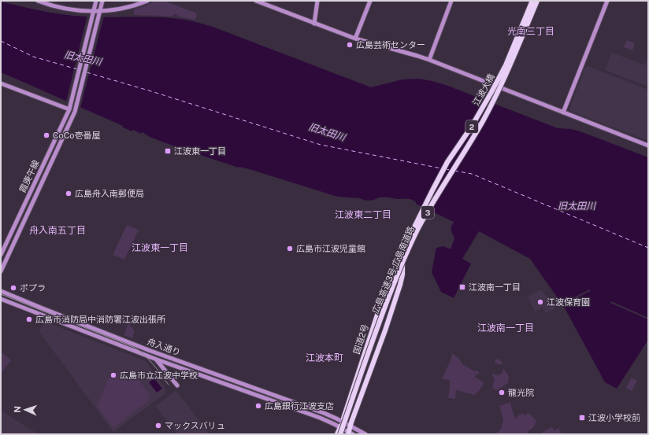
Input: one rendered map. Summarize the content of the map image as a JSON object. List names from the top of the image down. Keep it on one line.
{"streets":{"highway":["江波大橋","2","3","広島高速3号;広島南道路","国道2号"],"street":["霞庚午線","舟入通り"]},"crossings":[["江波大橋","2"],["江波大橋","国道2号"],["2","国道2号"],["2","舟入通り"],["広島高速3号;広島南道路","国道2号"],["国道2号","舟入通り"]],"districts":["光南三丁目","江波東二丁目","舟入南五丁目","江波東一丁目","江波南一丁目","江波本町"],"water":["旧太田川"],"places":{"other":["広島芸術センター","CoCo壱番屋","広島舟入南郵便局","広島市江波児童館","ポプラ","江波保育園","広島市消防局中消防署江波出張所","広島市立江波中学校","龍光院","広島銀行江波支店","マックスバリュ"],"transit":["江波東一丁目","江波南一丁目","江波小学校前"]},"north":"left"}
